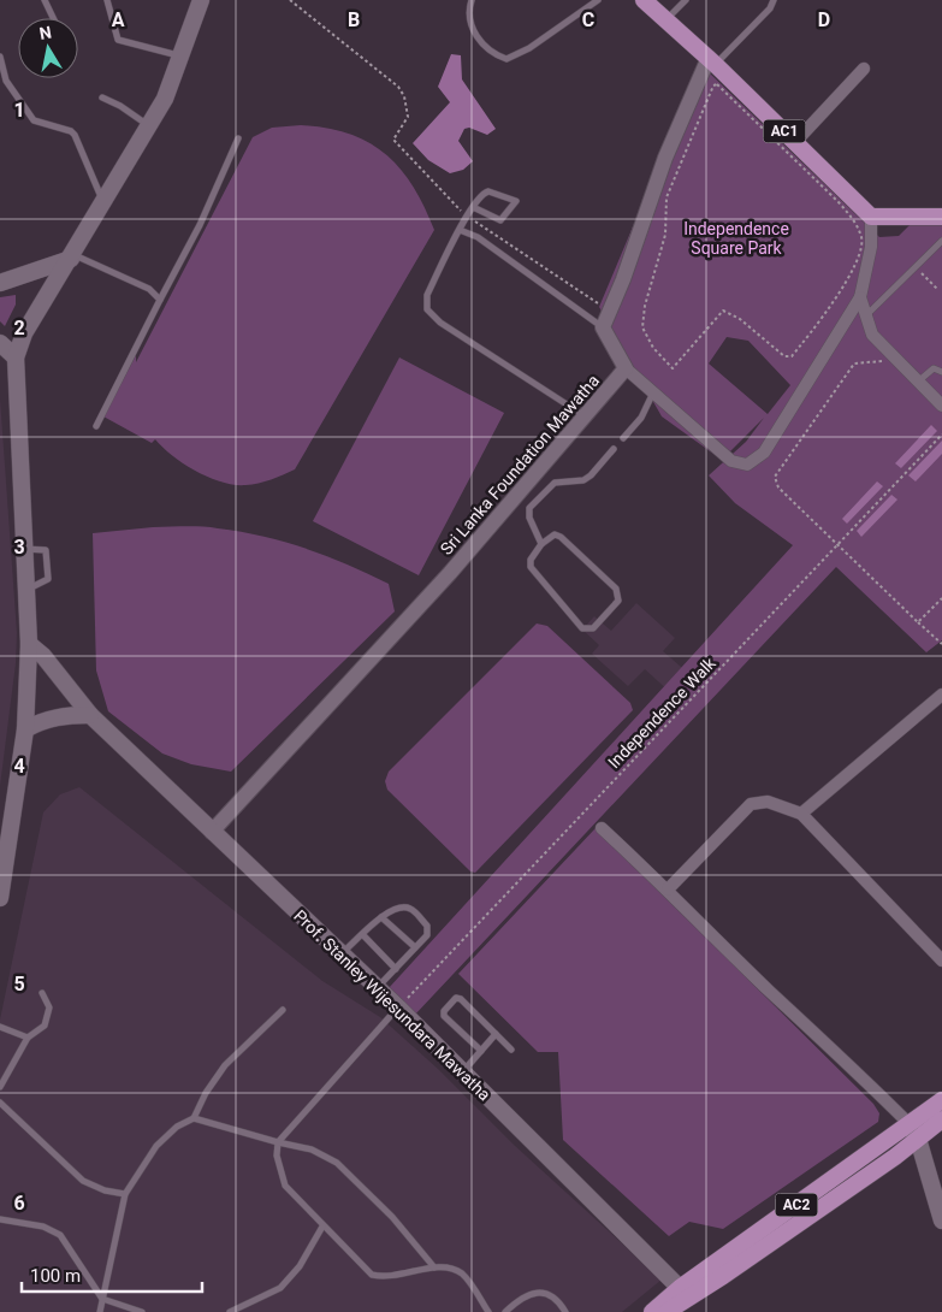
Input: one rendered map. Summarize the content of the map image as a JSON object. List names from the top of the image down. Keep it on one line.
{"streets":{"main road":["AC1","Prof. Stanley Wijesundara Mawatha","AC2"],"street":["Sri Lanka Foundation Mawatha"],"path":["Independence Walk"]},"crossings":[["Sri Lanka Foundation Mawatha","Prof. Stanley Wijesundara Mawatha"],["Independence Walk","Prof. Stanley Wijesundara Mawatha"],["Prof. Stanley Wijesundara Mawatha","AC2"]],"parks":["Independence Square Park"],"scale_bar":"100 m","north":"top","grid":{"columns":["A","B","C","D"],"rows":["1","2","3","4","5","6"]}}
